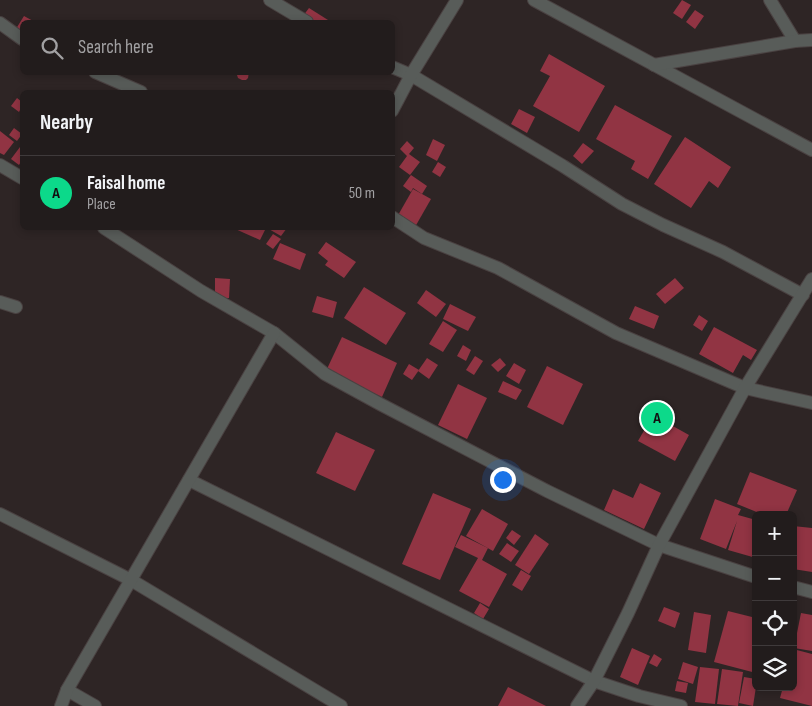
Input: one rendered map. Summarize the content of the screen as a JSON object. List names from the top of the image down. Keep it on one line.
{"page":{"search":"Search here","heading":"Nearby","list":[{"mark":"A","name":"Faisal home","note":"Place","value":"50 m"}],"pins":"A","map_buttons":["+","−"]}}
